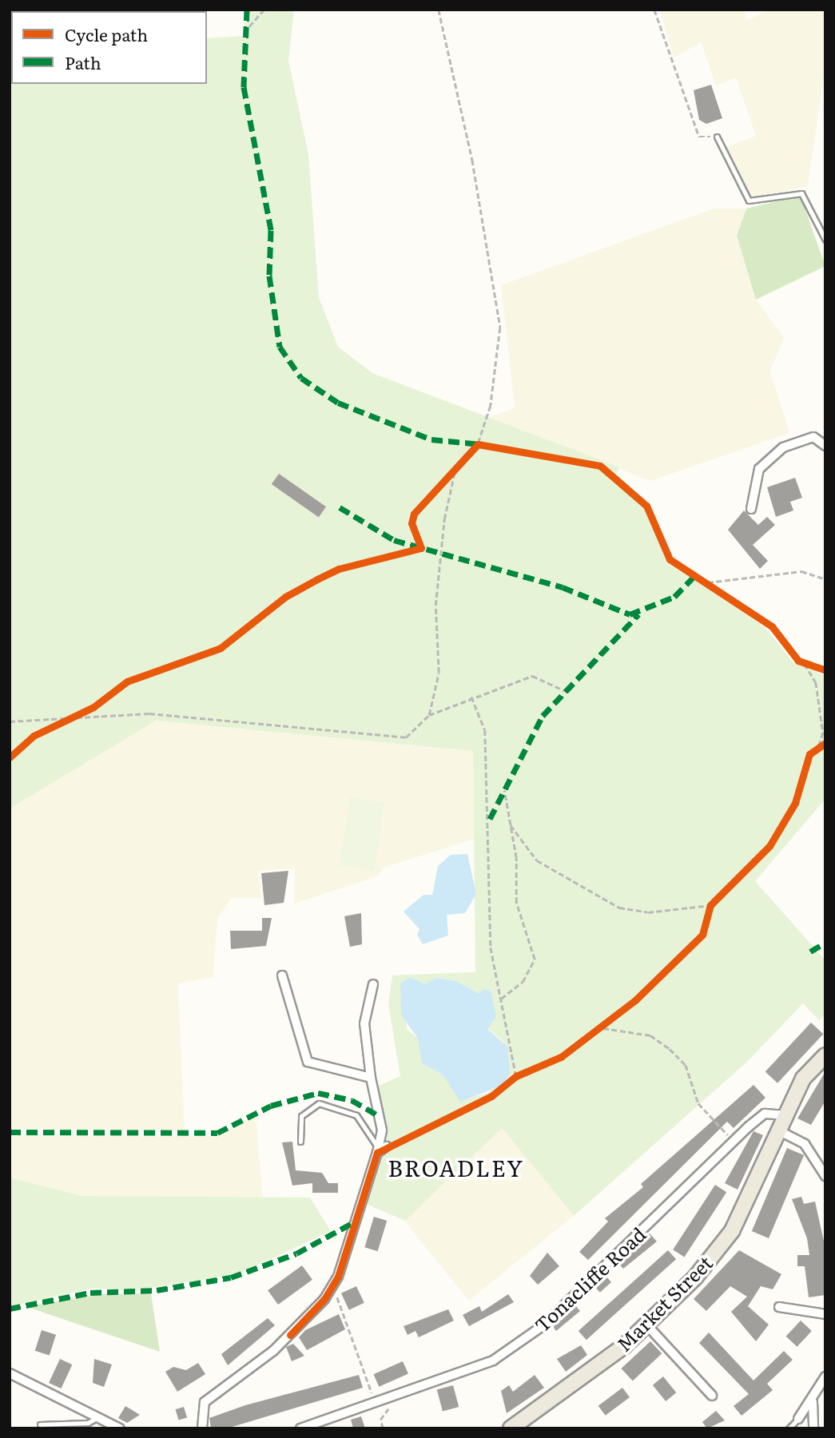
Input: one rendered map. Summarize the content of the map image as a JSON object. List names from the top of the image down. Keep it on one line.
{"streets":{"main road":["Market Street"],"street":["Tonacliffe Road"]},"crossings":[["Tonacliffe Road","Market Street"]],"districts":["BROADLEY"],"legend":["Cycle path","Path"]}
